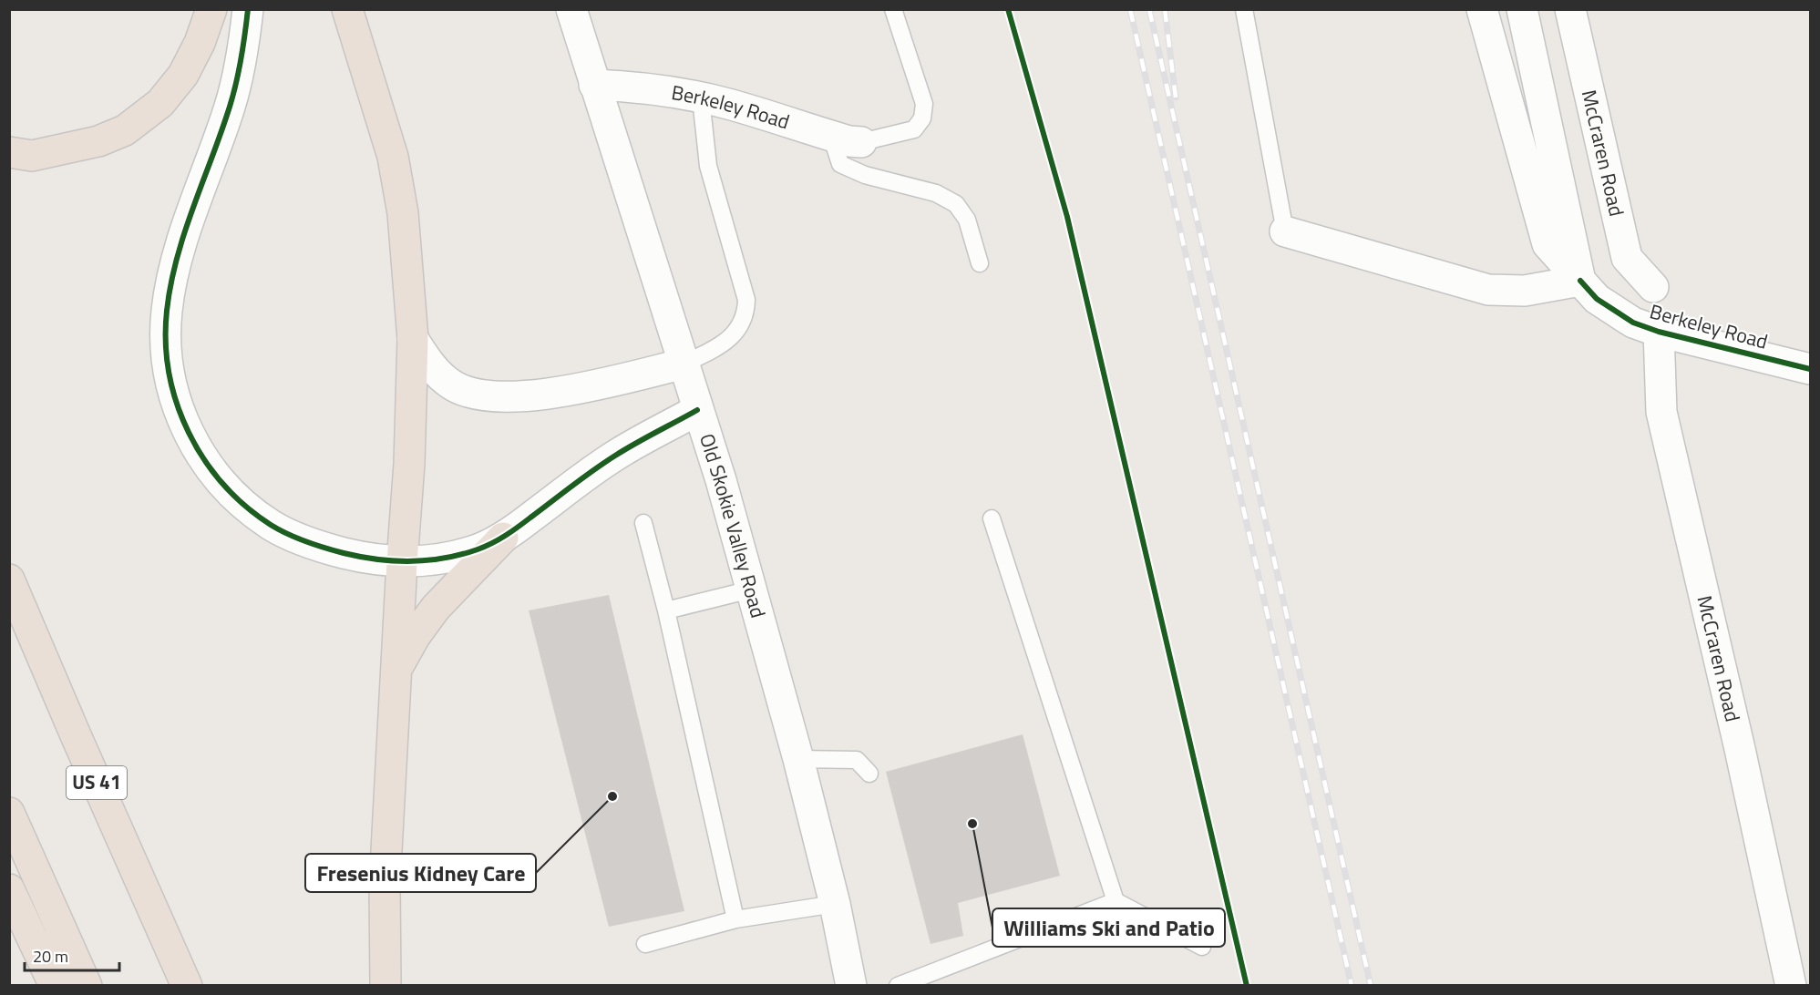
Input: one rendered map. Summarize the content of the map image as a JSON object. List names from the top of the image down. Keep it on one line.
{"streets":{"highway":["US 41"],"street":["Berkeley Road","McCraren Road","Old Skokie Valley Road"]},"crossings":[["Berkeley Road","McCraren Road"],["Berkeley Road","Old Skokie Valley Road"]],"places":["Fresenius Kidney Care","Williams Ski and Patio"],"scale_bar":"20 m"}
